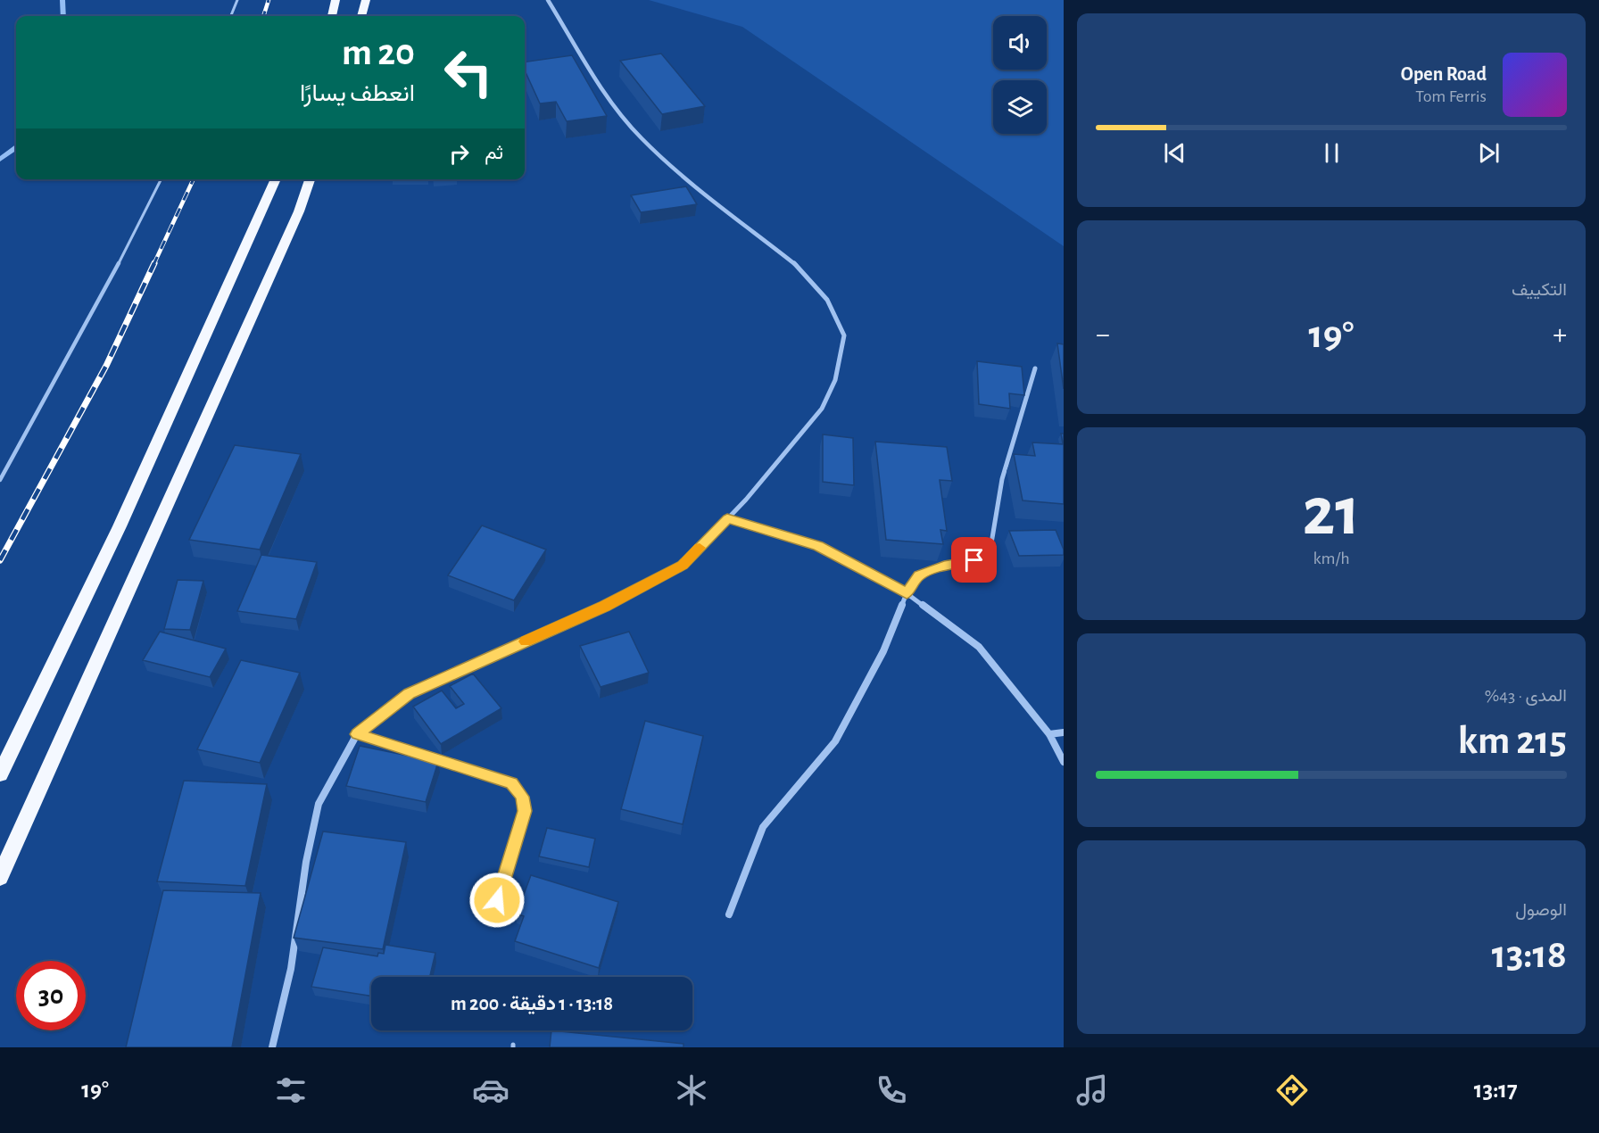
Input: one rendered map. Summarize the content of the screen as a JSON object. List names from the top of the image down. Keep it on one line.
{"page":{"turn":["20 m","انعطف يسارًا"],"song":["Open Road","Tom Ferris"],"then":"ثم","tile":["التكييف",["21","km/h"],["المدى · 43%","215 km"],["الوصول","13:18"]],"heat":["−","19°","+"],"limit":"30","trip":"13:18 · 1 دقيقة · 200 m","tabs":["13:17","19°"]}}
